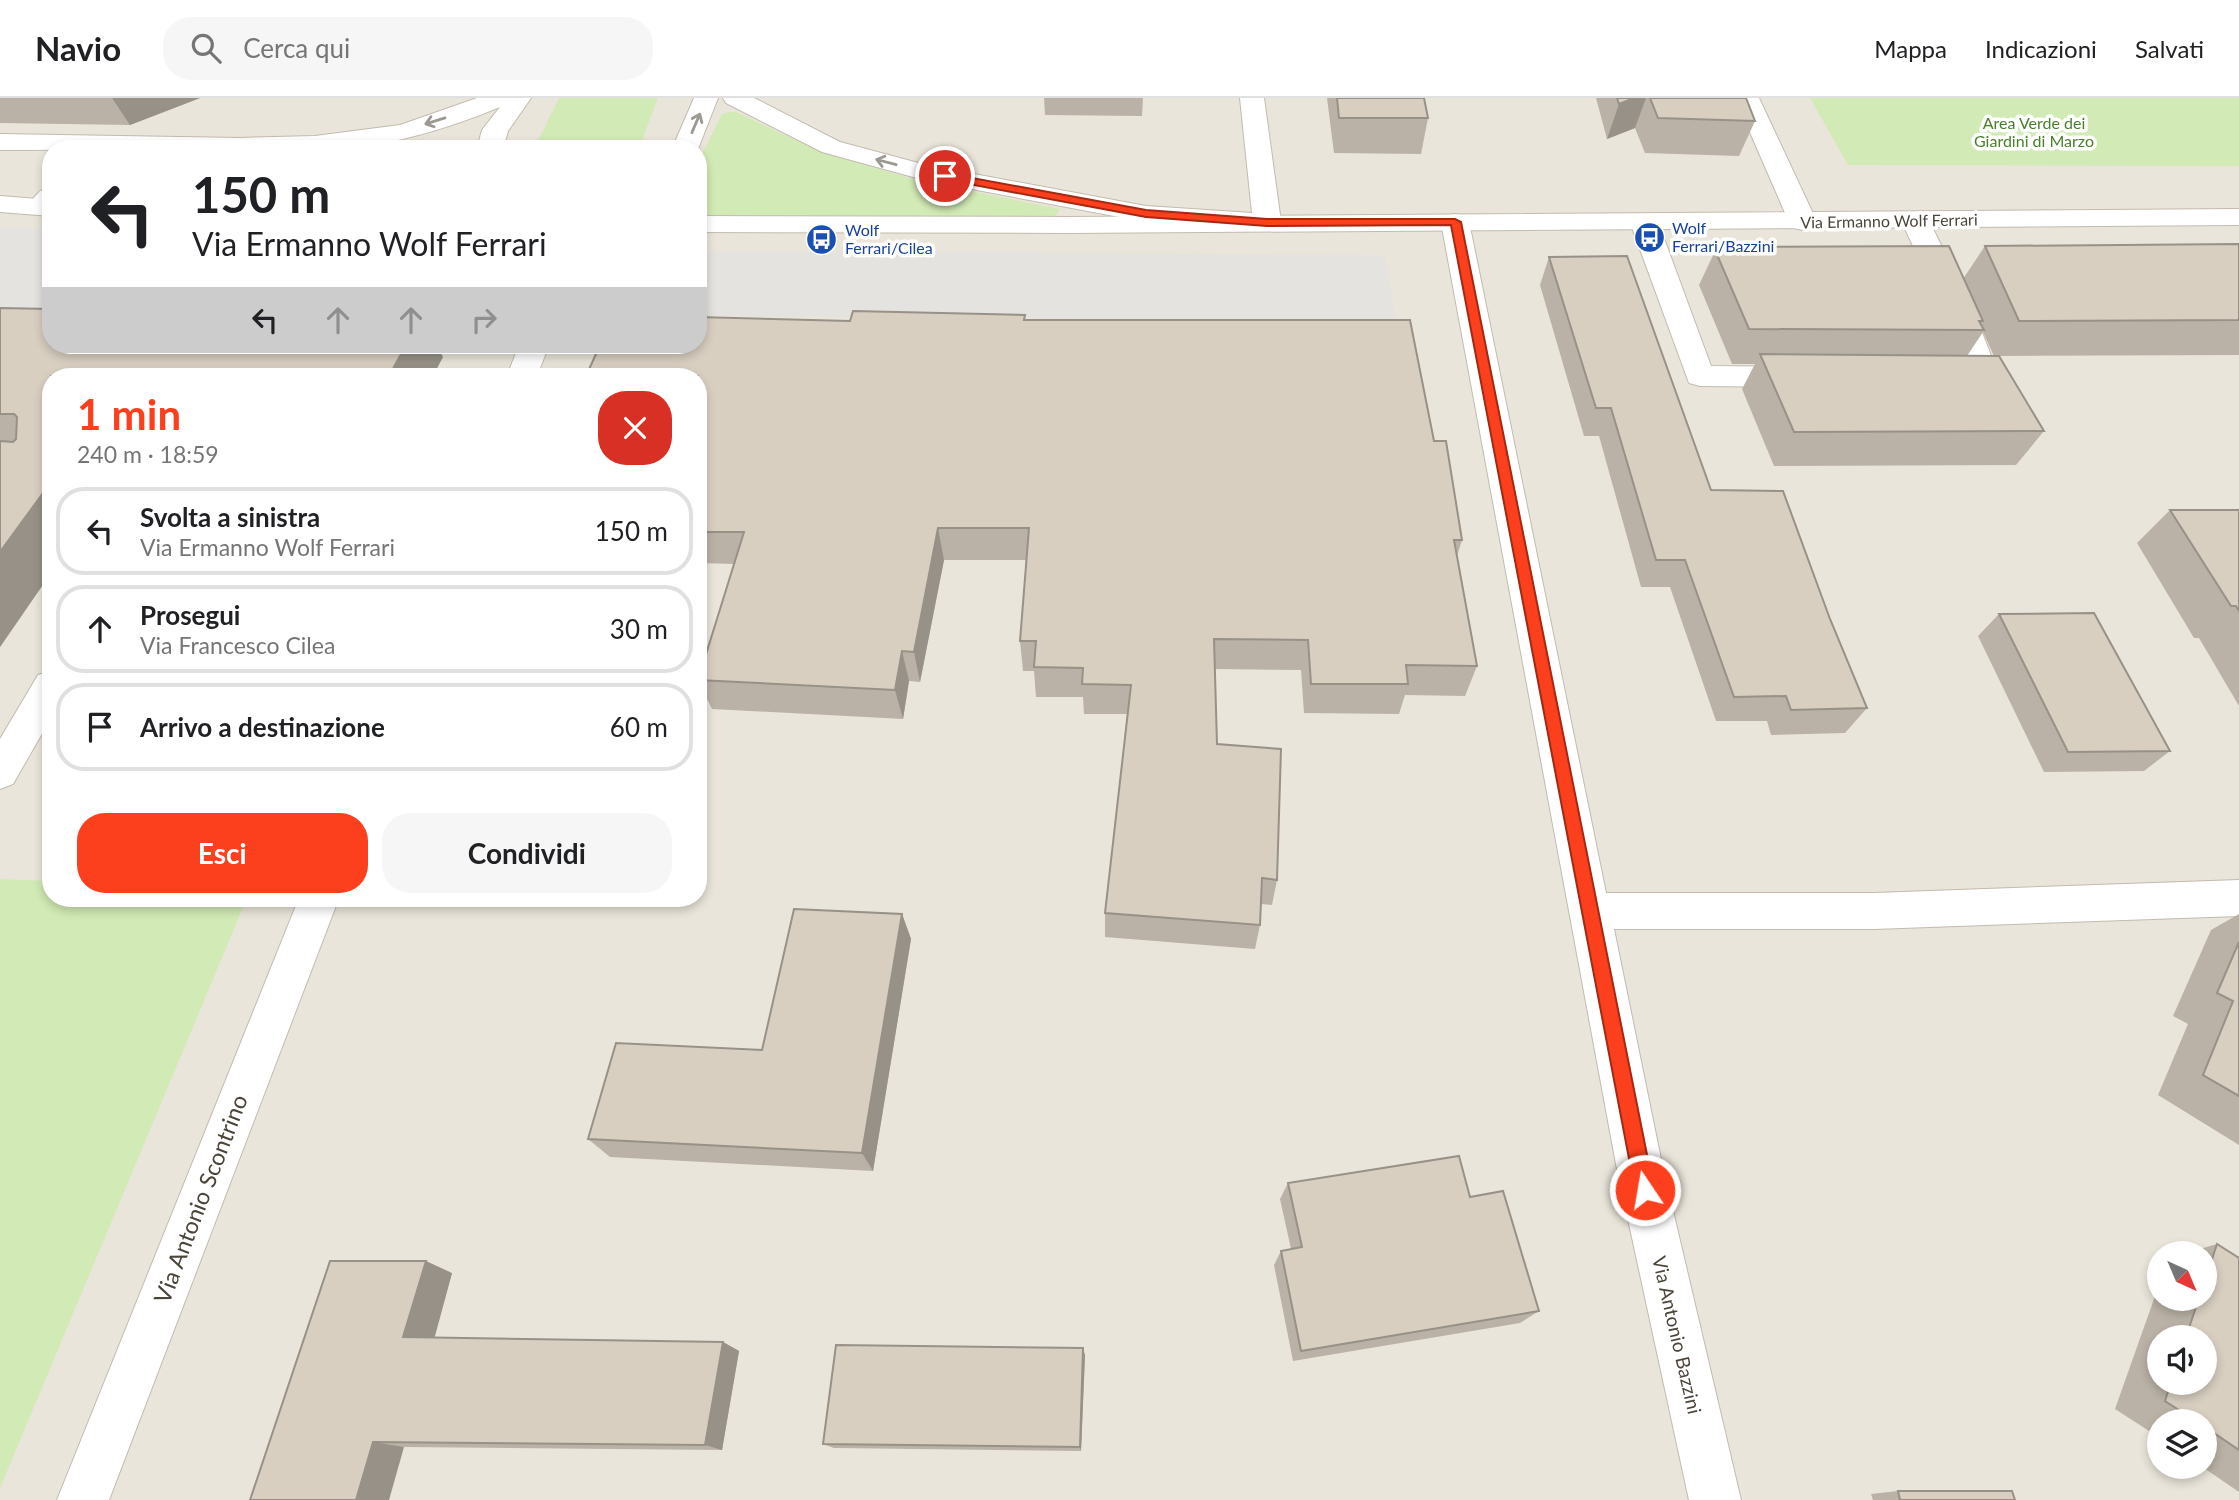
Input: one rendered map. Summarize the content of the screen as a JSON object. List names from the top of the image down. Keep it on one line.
{"streets":{"street":["Via Ermanno Wolf Ferrari","Via Antonio Scontrino","Via Antonio Bazzini"]},"crossings":[["Via Ermanno Wolf Ferrari","Via Antonio Bazzini"]],"parks":["Area Verde dei Giardini di Marzo"],"places":{"bus stop":["Wolf Ferrari/Bazzini","Wolf Ferrari/Cilea"]},"north":"bottom right","page":{"header":"Navio","search":"Cerca qui","nav":["Mappa","Indicazioni","Salvati"],"turn":["150 m","Via Ermanno Wolf Ferrari"],"heading":["1 min","240 m · 18:59"],"list":[{"name":"Svolta a sinistra","note":"Via Ermanno Wolf Ferrari","value":"150 m"},{"name":"Prosegui","note":"Via Francesco Cilea","value":"30 m"},{"name":"Arrivo a destinazione","value":"60 m"}],"buttons":["Esci","Condividi"]}}
